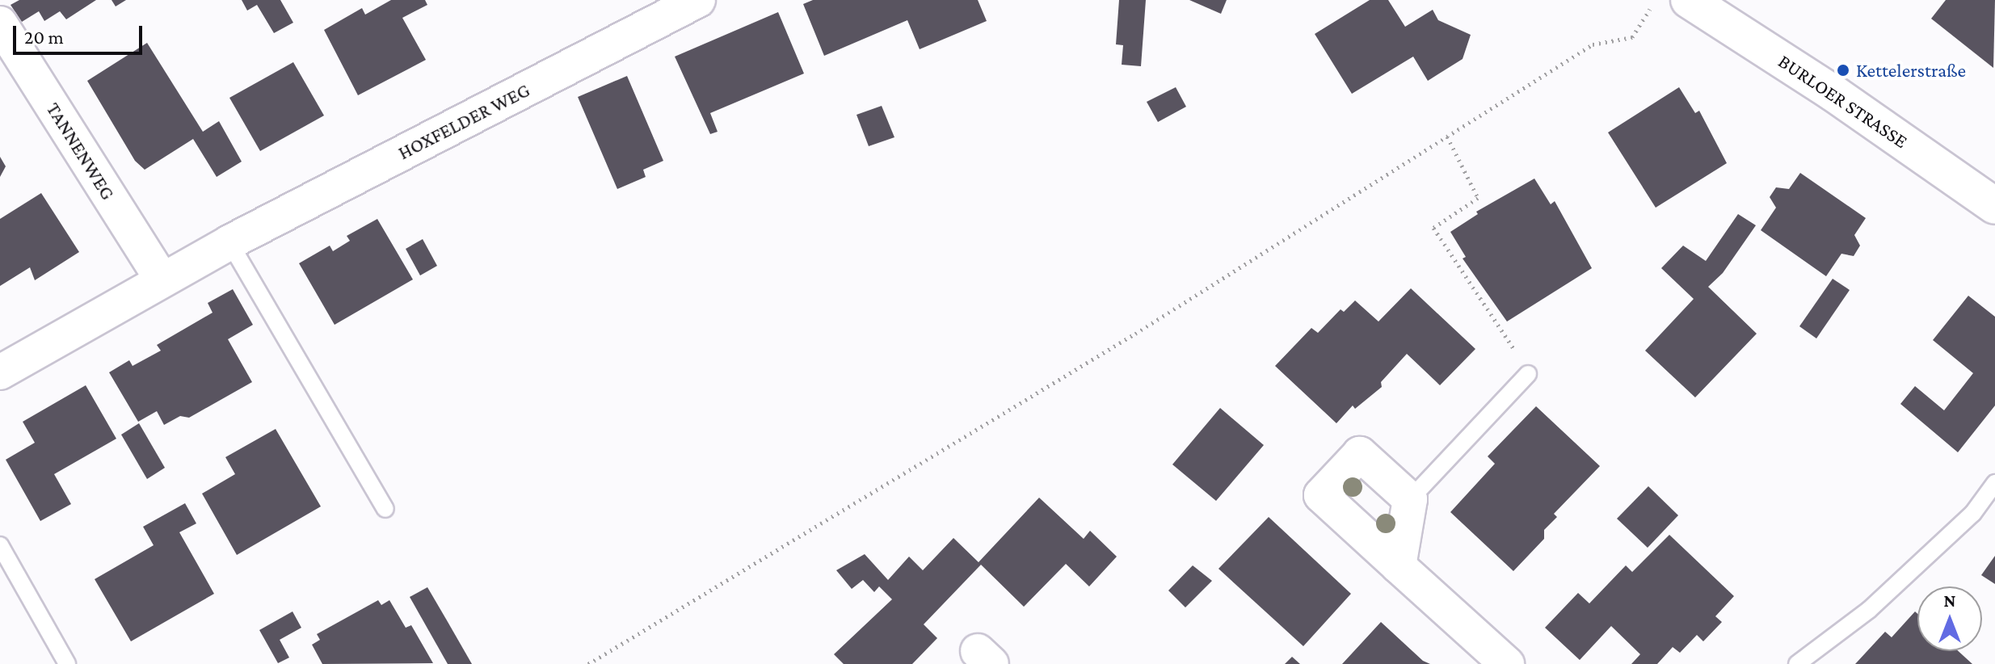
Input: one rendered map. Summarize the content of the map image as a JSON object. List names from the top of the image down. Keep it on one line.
{"streets":{"main road":["BURLOER STRASSE"],"street":["HOXFELDER WEG","TANNENWEG"]},"crossings":[["HOXFELDER WEG","TANNENWEG"]],"places":["Kettelerstraße"],"scale_bar":"20 m","north":"top"}
